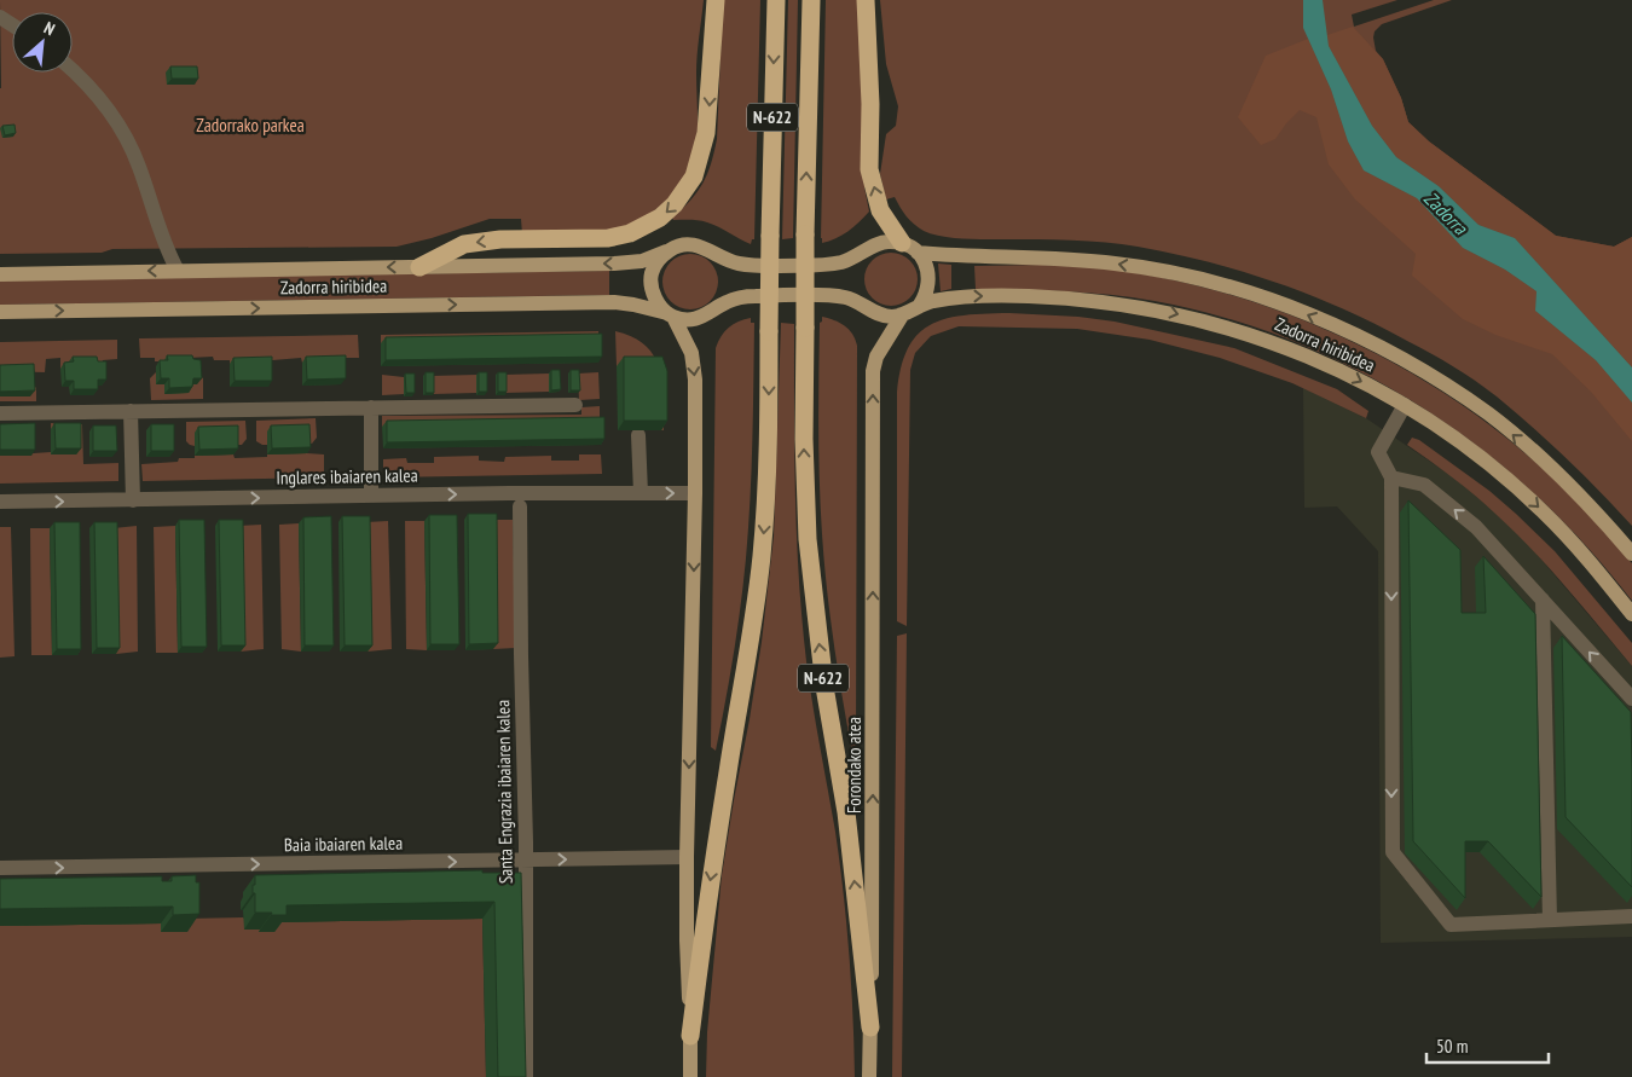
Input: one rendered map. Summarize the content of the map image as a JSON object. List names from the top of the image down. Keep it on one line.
{"streets":{"highway":["N-622"],"main road":["Zadorra hiribidea","Forondako atea"],"street":["Inglares ibaiaren kalea","Santa Engrazia ibaiaren kalea","Baia ibaiaren kalea"]},"crossings":[["N-622","Forondako atea"],["Zadorra hiribidea","Forondako atea"],["Santa Engrazia ibaiaren kalea","Baia ibaiaren kalea"]],"one_way":["Forondako atea","Baia ibaiaren kalea"],"water":["Zadorra"],"parks":["Zadorrako parkea"],"scale_bar":"50 m","north":"top right"}
